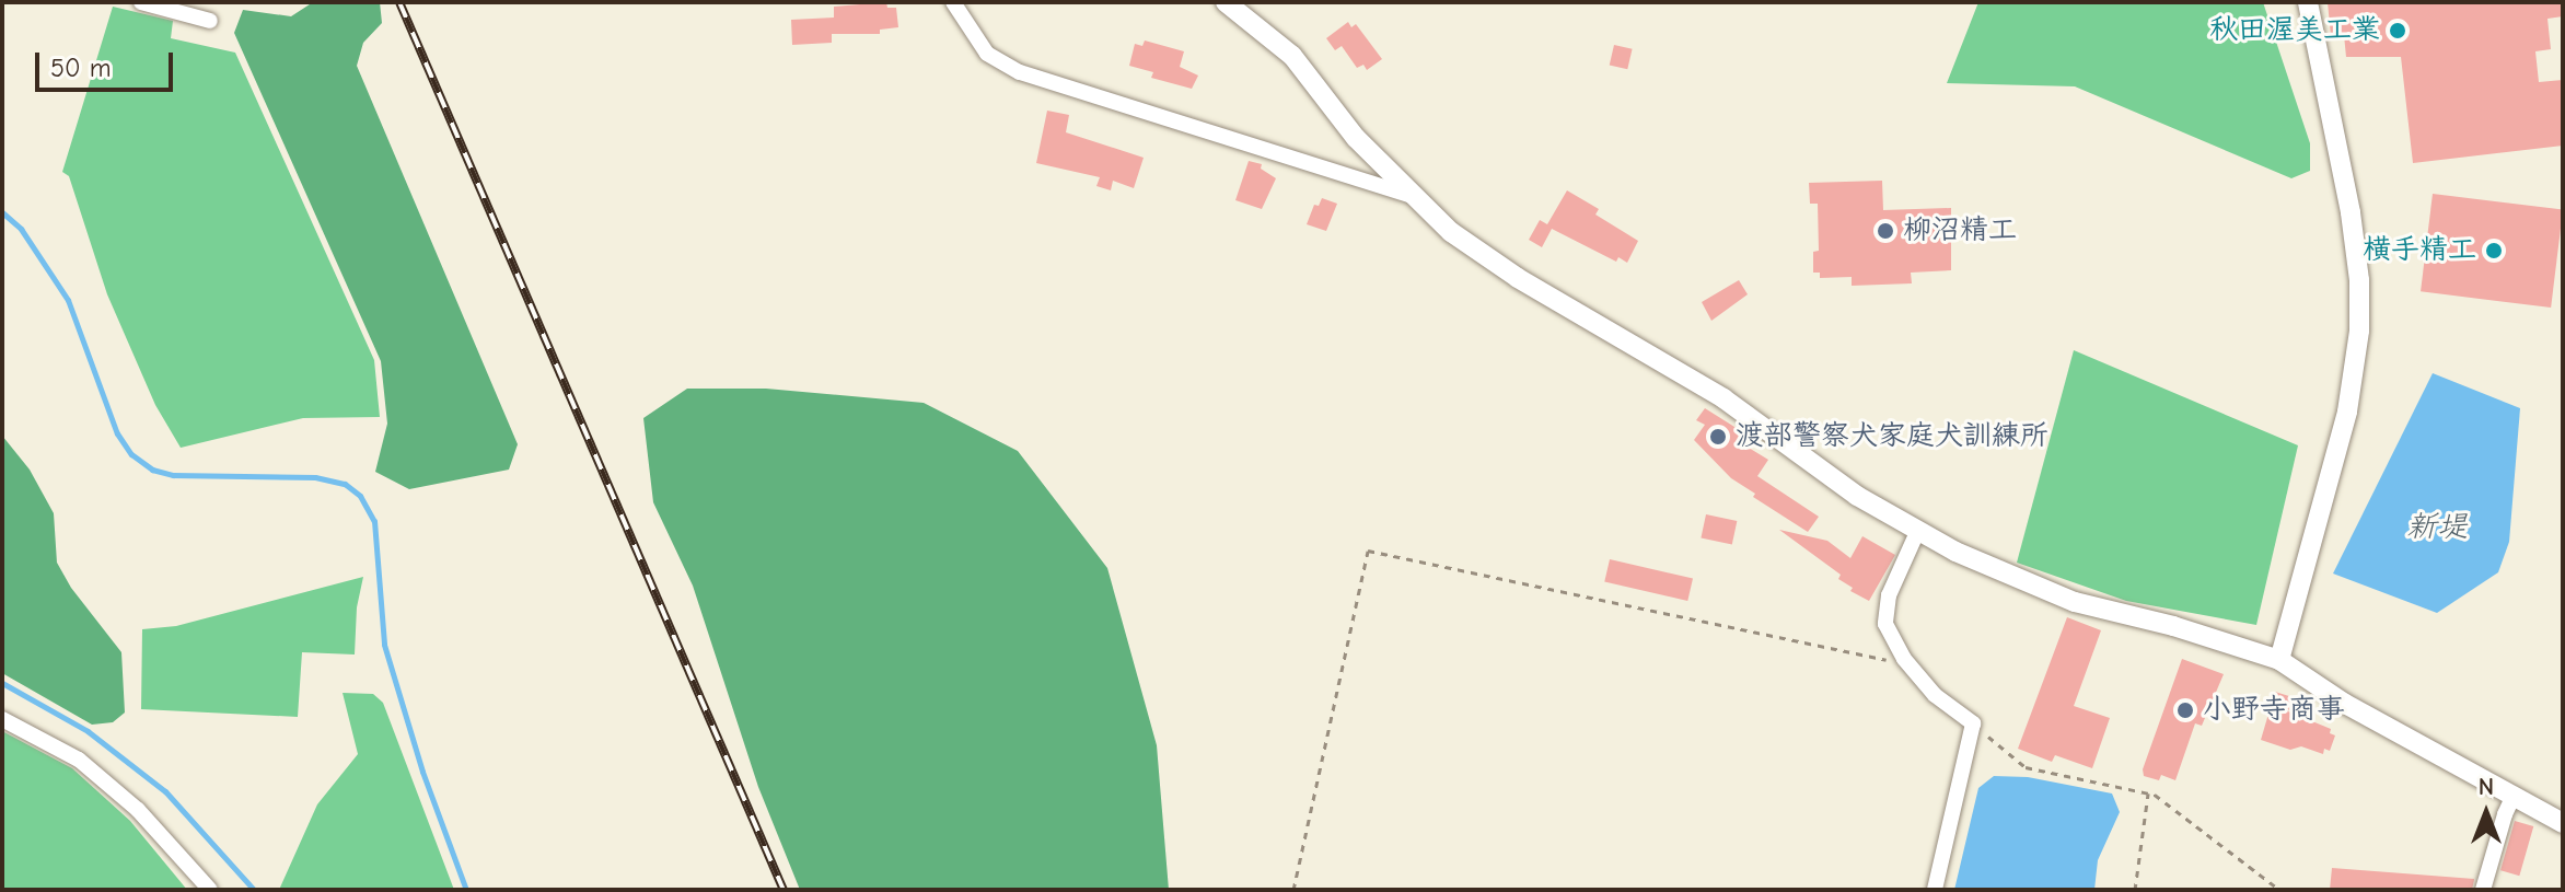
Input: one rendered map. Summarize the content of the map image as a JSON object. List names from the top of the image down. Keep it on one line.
{"water":["新堤"],"places":["秋田渥美工業","柳沼精工","横手精工","渡部警察犬家庭犬訓練所","小野寺商事"],"scale_bar":"50 m","north":"top"}
